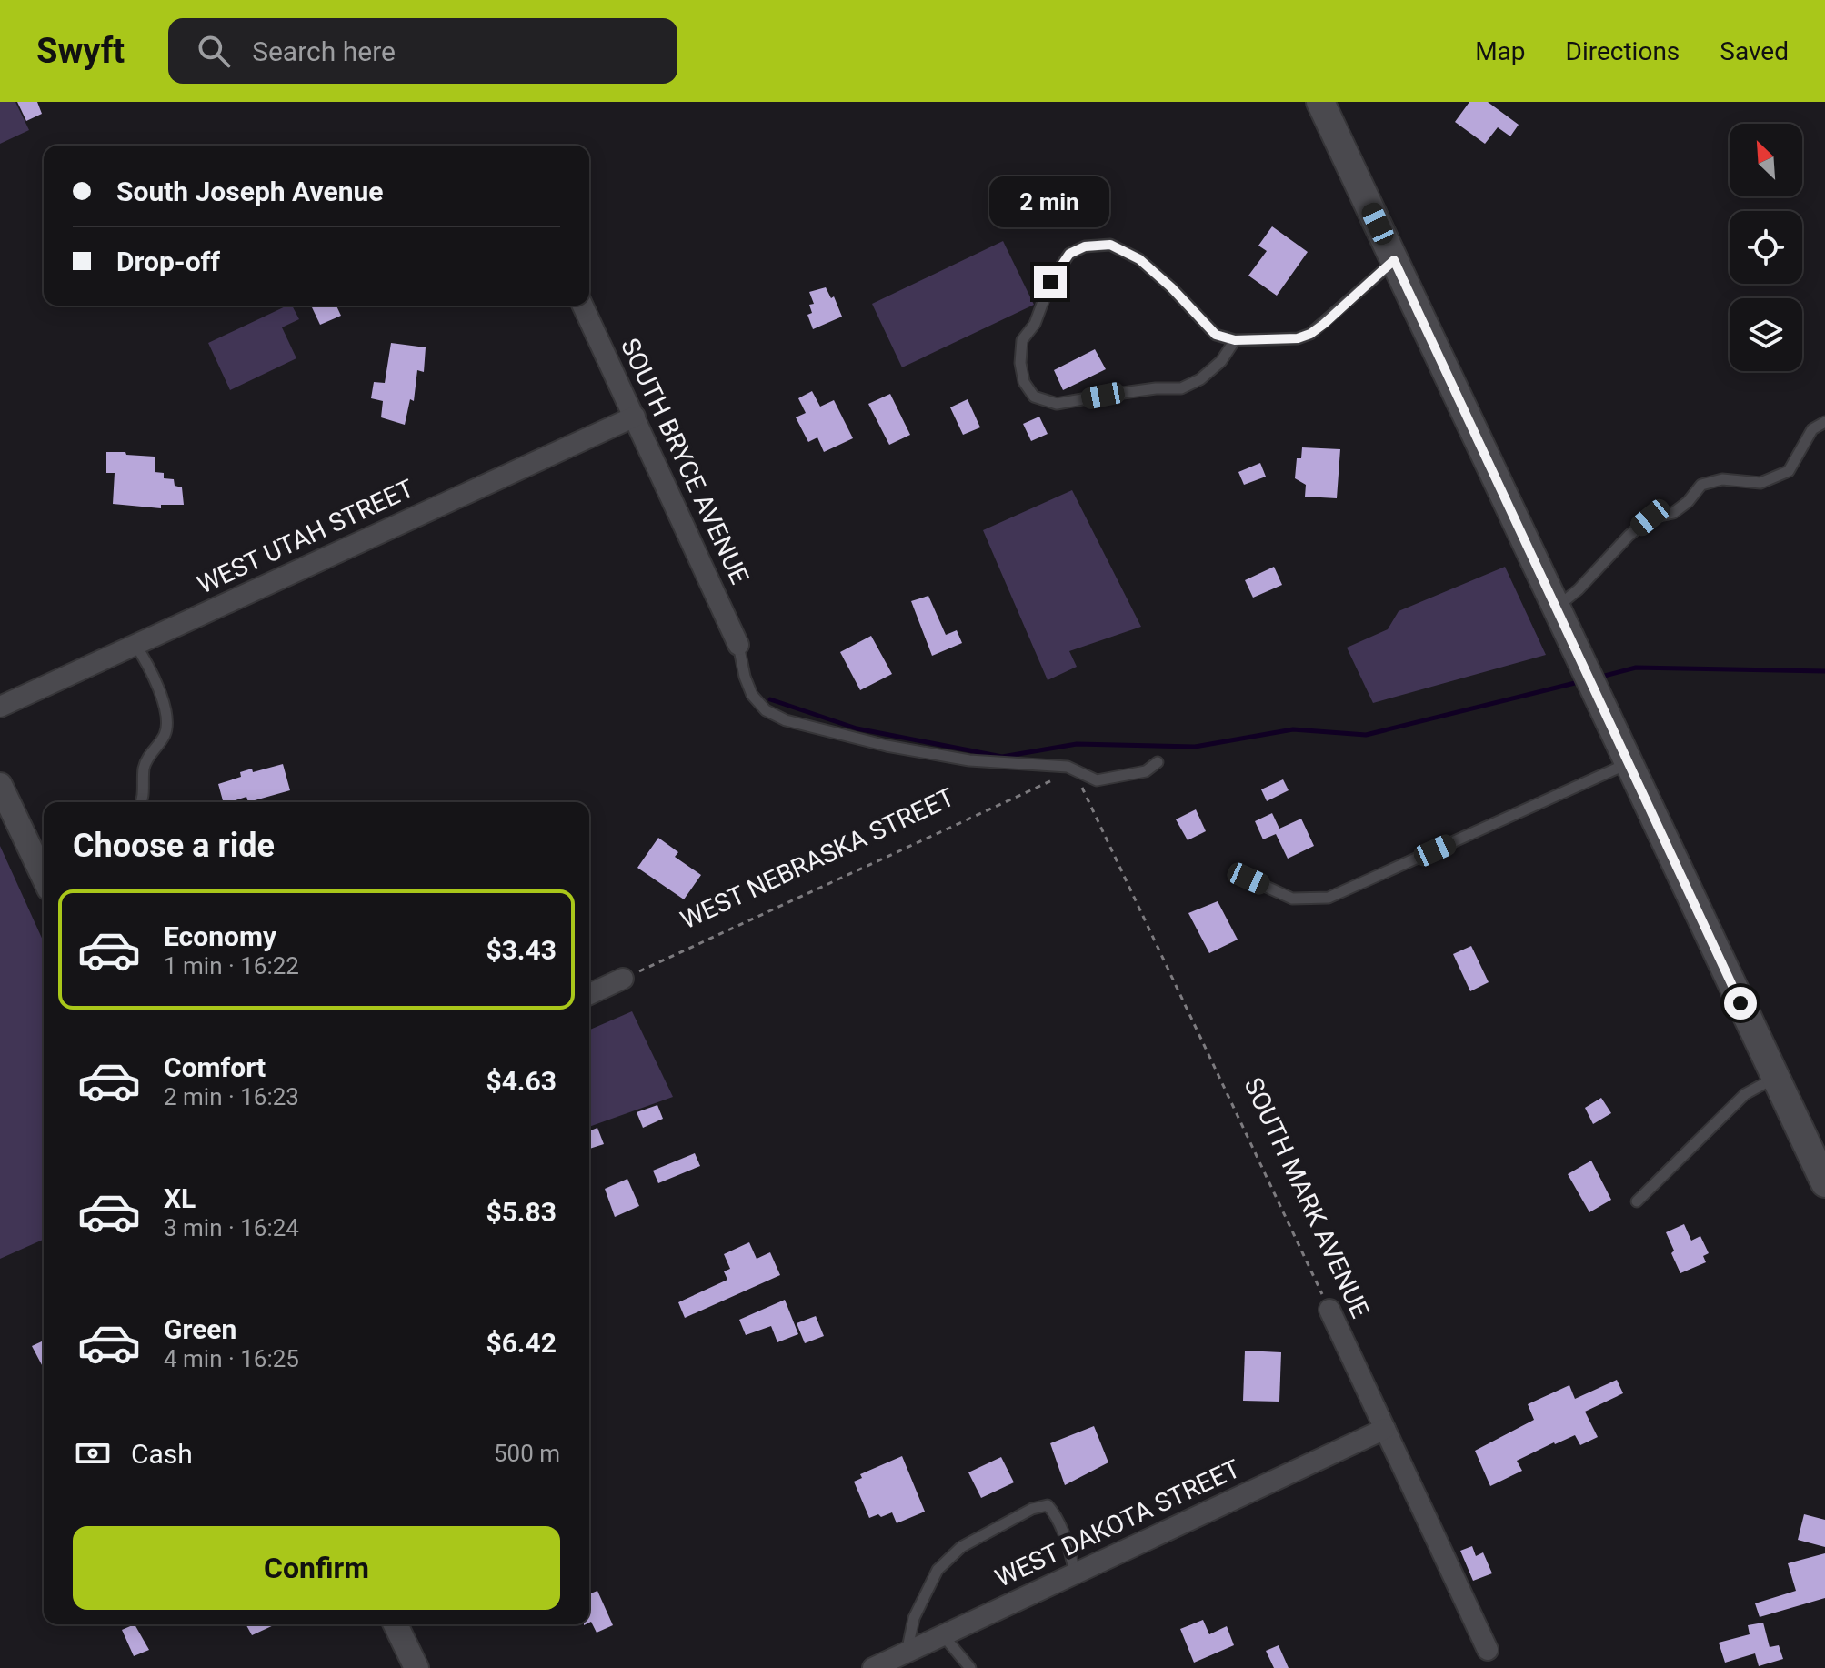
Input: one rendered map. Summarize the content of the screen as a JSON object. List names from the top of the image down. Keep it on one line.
{"streets":{"street":["SOUTH BRYCE AVENUE","WEST UTAH STREET","SOUTH MARK AVENUE","WEST DAKOTA STREET"],"path":["WEST NEBRASKA STREET"]},"crossings":[["SOUTH BRYCE AVENUE","WEST UTAH STREET"],["WEST NEBRASKA STREET","SOUTH MARK AVENUE"],["SOUTH MARK AVENUE","WEST DAKOTA STREET"]],"north":"top left","page":{"header":"Swyft","search":"Search here","nav":["Map","Directions","Saved"],"banner":["South Joseph Avenue","Drop-off"],"bubble":"2 min","heading":"Choose a ride","list":[{"name":"Economy","note":"1 min · 16:22","value":"$3.43"},{"name":"Comfort","note":"2 min · 16:23","value":"$4.63"},{"name":"XL","note":"3 min · 16:24","value":"$5.83"},{"name":"Green","note":"4 min · 16:25","value":"$6.42"}],"pay":["Cash","500 m"],"buttons":"Confirm"}}
